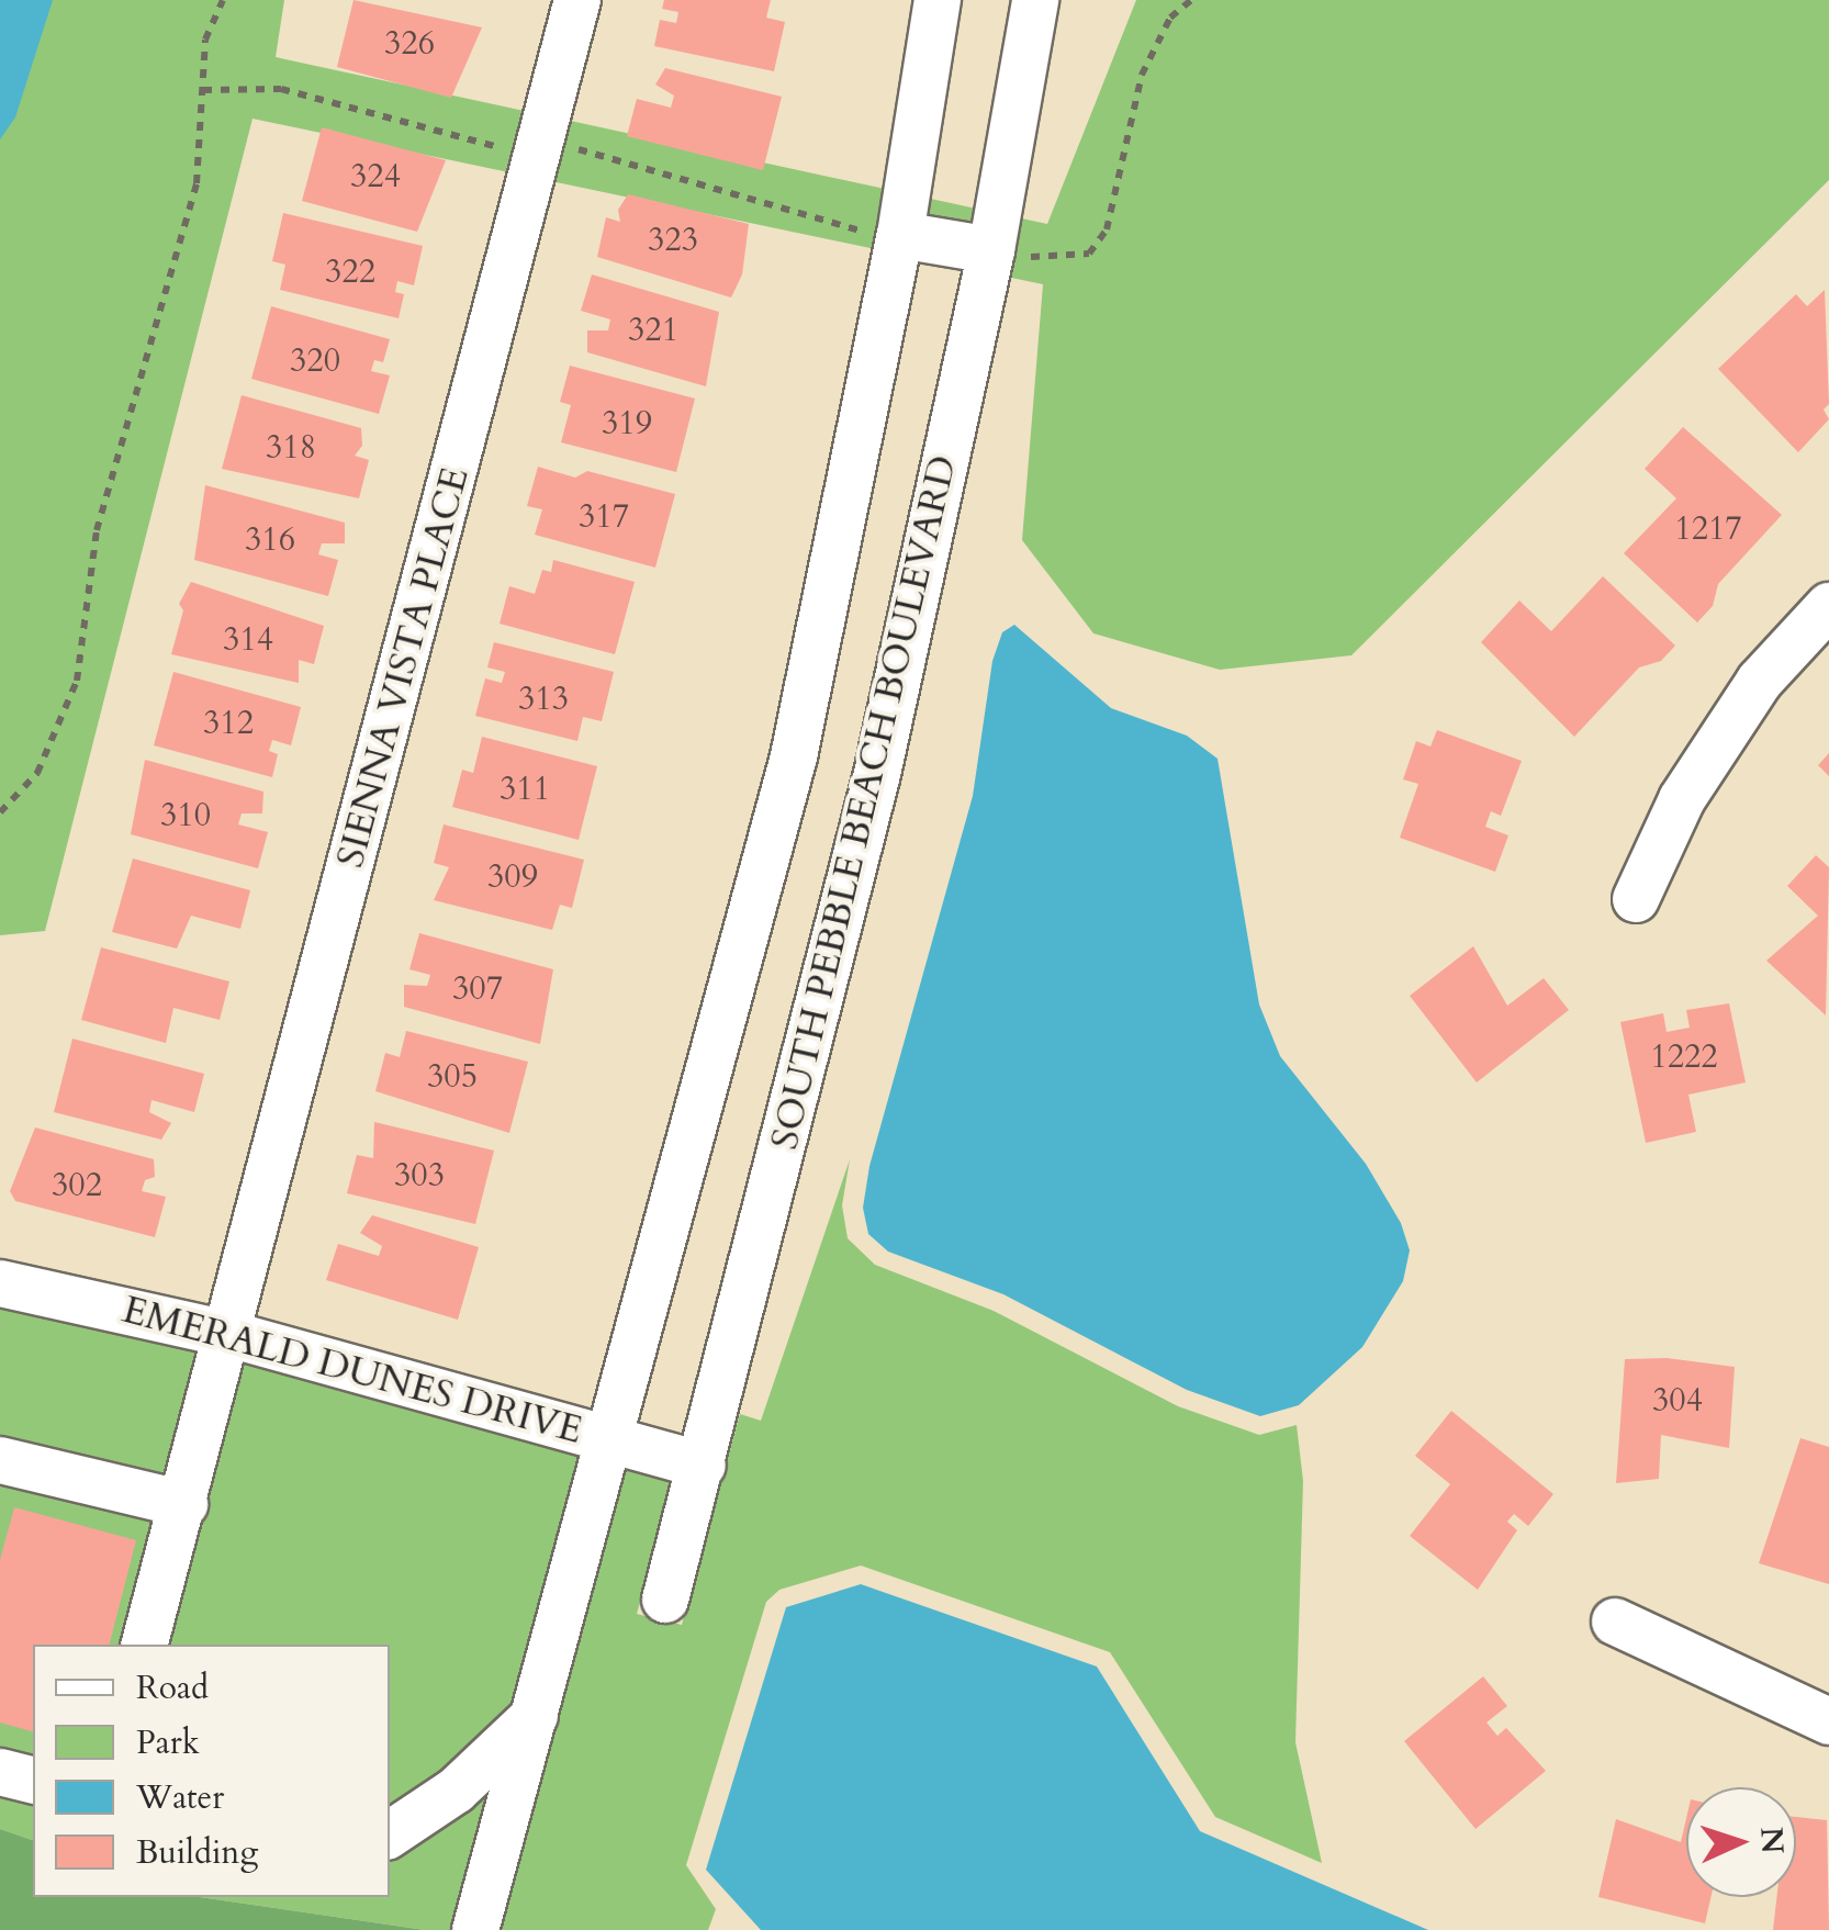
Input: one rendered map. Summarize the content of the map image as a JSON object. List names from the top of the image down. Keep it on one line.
{"streets":{"street":["SIENNA VISTA PLACE","SOUTH PEBBLE BEACH BOULEVARD","EMERALD DUNES DRIVE"]},"crossings":[["SIENNA VISTA PLACE","EMERALD DUNES DRIVE"],["SOUTH PEBBLE BEACH BOULEVARD","EMERALD DUNES DRIVE"]],"house_numbers":["326","324","323","322","321","320","319","318","317","1217","316","314","313","312","311","310","309","307","1222","305","303","302","304"],"legend":["Road","Park","Water","Building"],"north":"right"}
